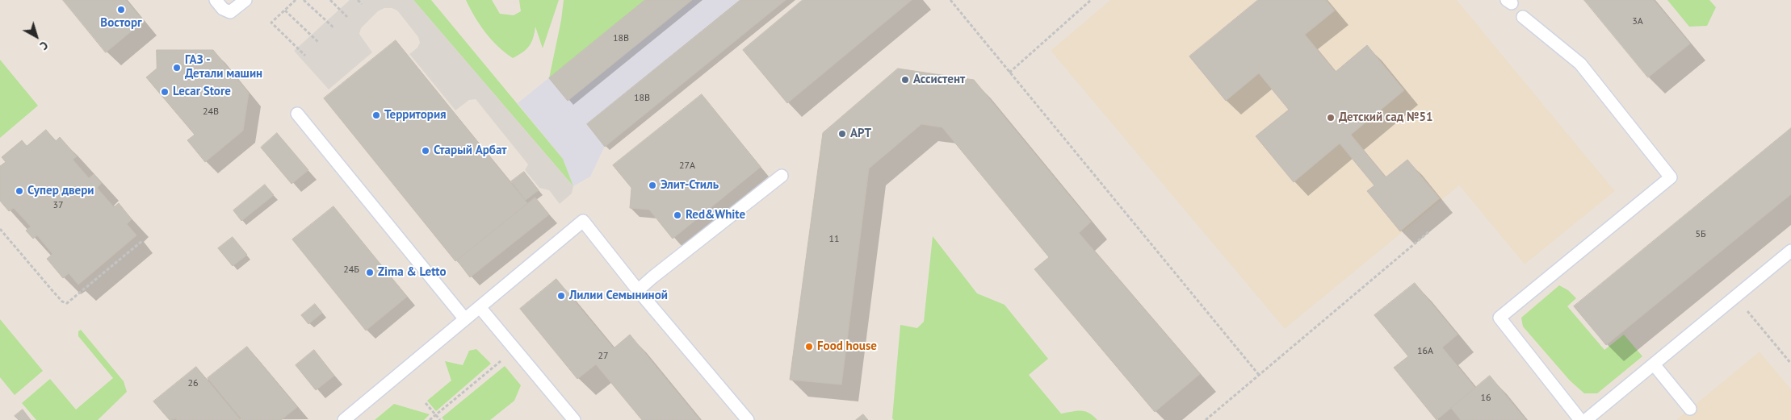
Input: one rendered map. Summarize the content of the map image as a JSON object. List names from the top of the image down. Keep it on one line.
{"places":["Восторг","ГАЗ - Детали машин","Ассистент","Lecar Store","Территория","Детский сад №51","АРТ","Старый Арбат","Элит-Стиль","Супер двери","Red&White","Zima & Letto","Лилии Семыниной","Food house"],"house_numbers":["3А","18В","18В","24В","27А","37","5Б","11","24Б","16А","27","26","16"],"north":"bottom right"}
